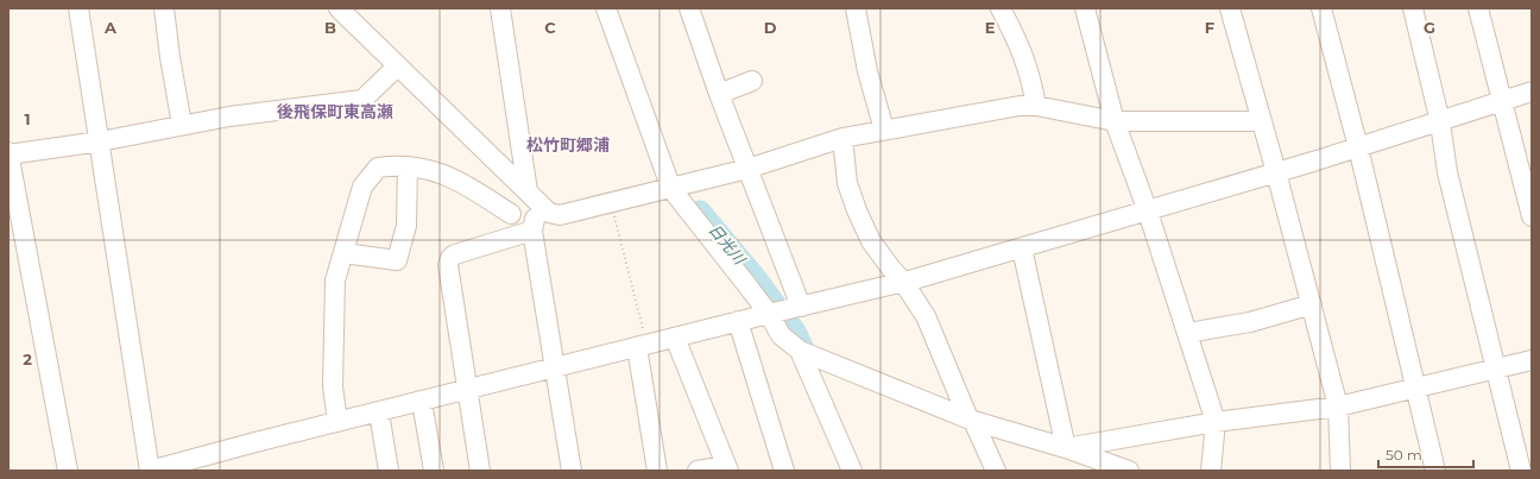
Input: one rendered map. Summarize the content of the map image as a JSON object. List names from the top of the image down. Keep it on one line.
{"districts":["後飛保町東高瀬","松竹町郷浦"],"water":["日光川"],"scale_bar":"50 m","grid":{"columns":["A","B","C","D","E","F","G"],"rows":["1","2"]}}
